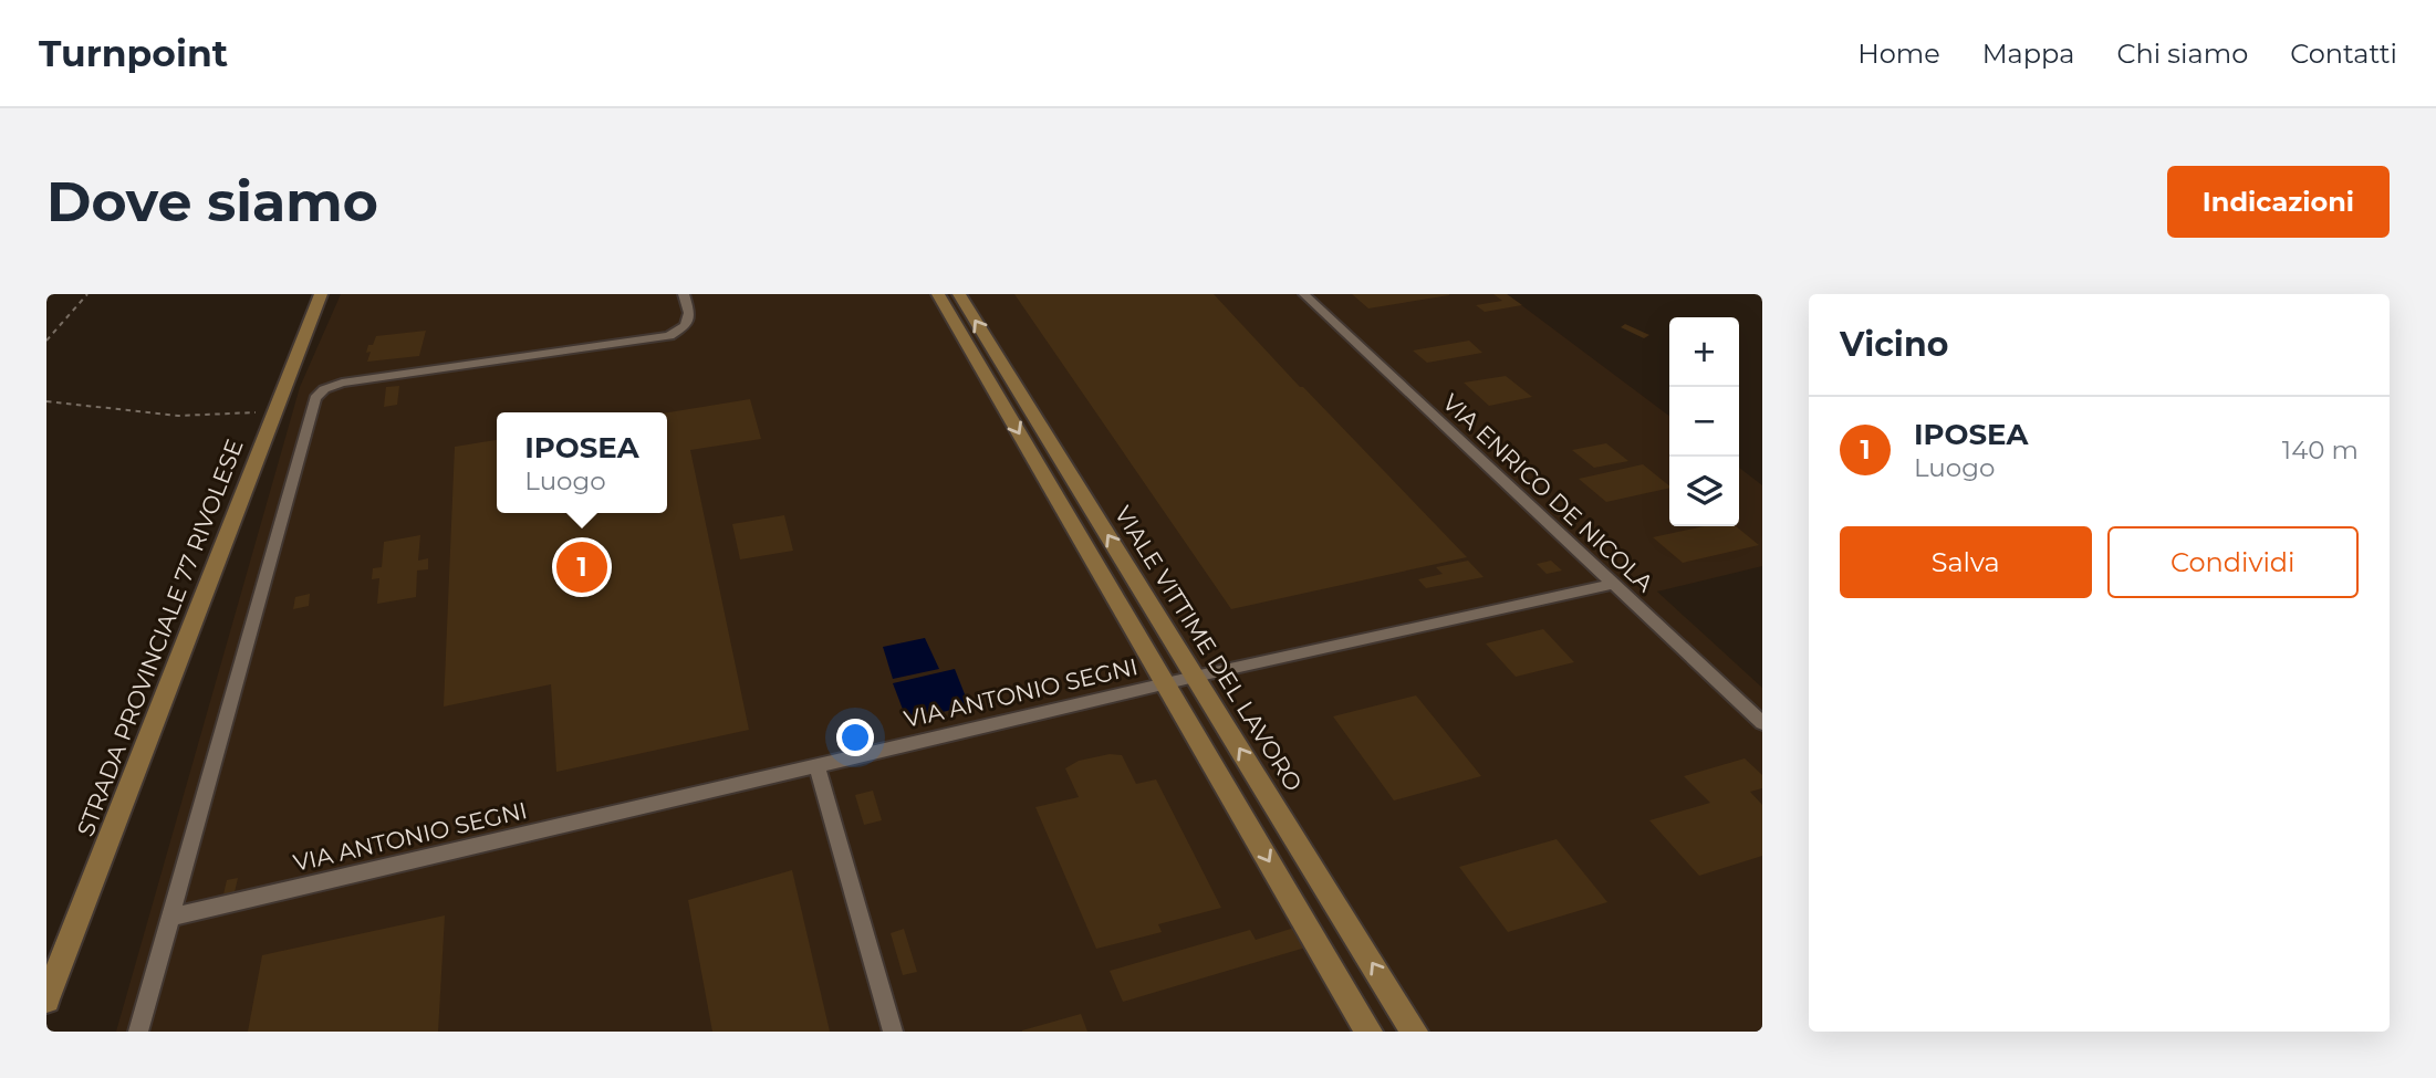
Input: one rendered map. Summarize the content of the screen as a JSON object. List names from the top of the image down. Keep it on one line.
{"streets":{"street":["VIA ENRICO DE NICOLA","STRADA PROVINCIALE 77 RIVOLESE","VIALE VITTIME DEL LAVORO","VIA ANTONIO SEGNI"]},"crossings":[["VIA ENRICO DE NICOLA","VIA ANTONIO SEGNI"],["VIALE VITTIME DEL LAVORO","VIA ANTONIO SEGNI"]],"page":{"header":"Turnpoint","nav":["Home","Mappa","Chi siamo","Contatti"],"buttons":["Indicazioni",["Salva","Condividi"]],"title":"Dove siamo","heading":"Vicino","map_buttons":["+","−"],"list":[{"mark":"1","name":"IPOSEA","note":"Luogo","value":"140 m"}],"popup":["IPOSEA","Luogo"],"pins":"1"}}
